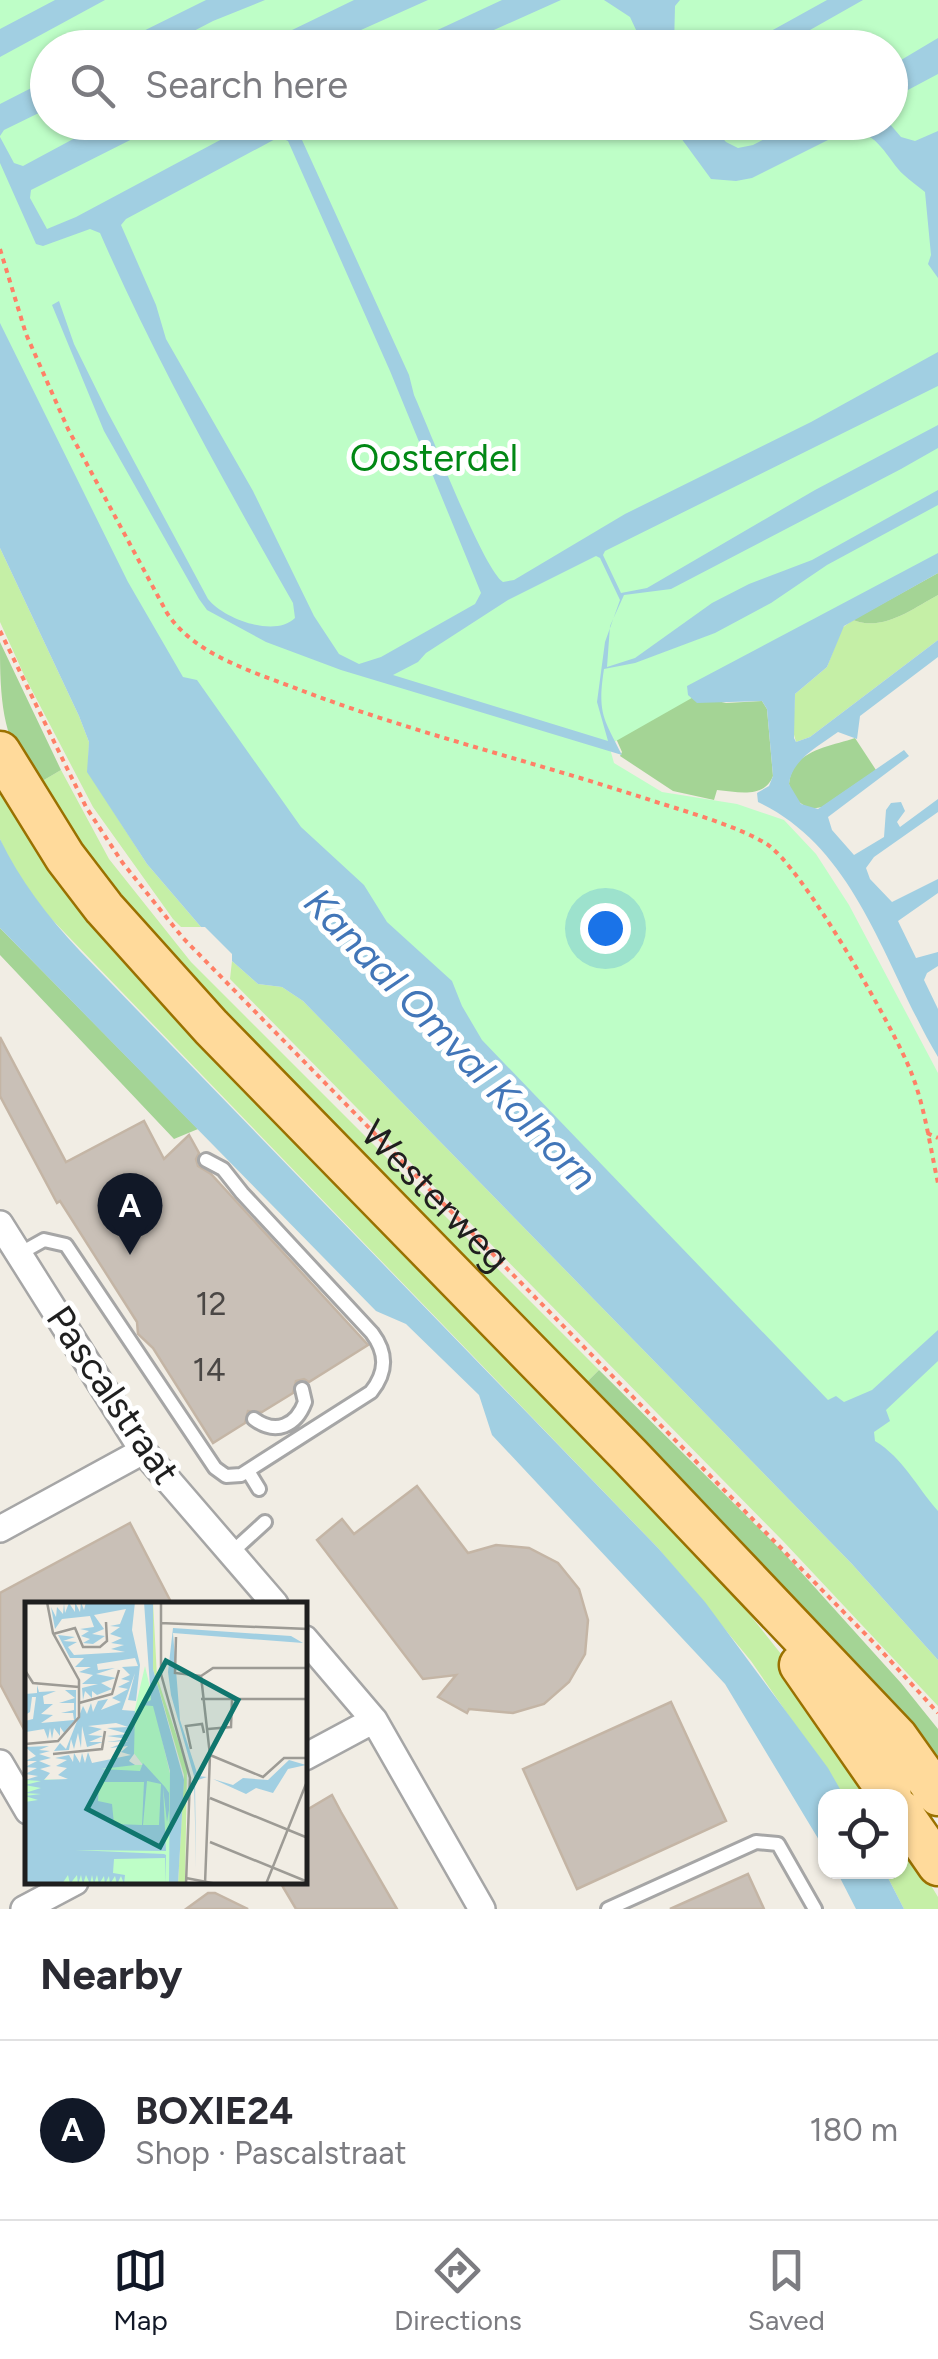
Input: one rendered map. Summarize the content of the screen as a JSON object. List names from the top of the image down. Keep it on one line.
{"streets":{"main road":["Westerweg"],"street":["Pascalstraat"]},"water":["Kanaal Omval Kolhorn"],"parks":["Oosterdel"],"house_numbers":["12","14"],"page":{"search":"Search here","pins":"A","heading":"Nearby","list":[{"mark":"A","name":"BOXIE24","note":"Shop · Pascalstraat","value":"180 m"}],"nav":["Map","Directions","Saved"]}}
